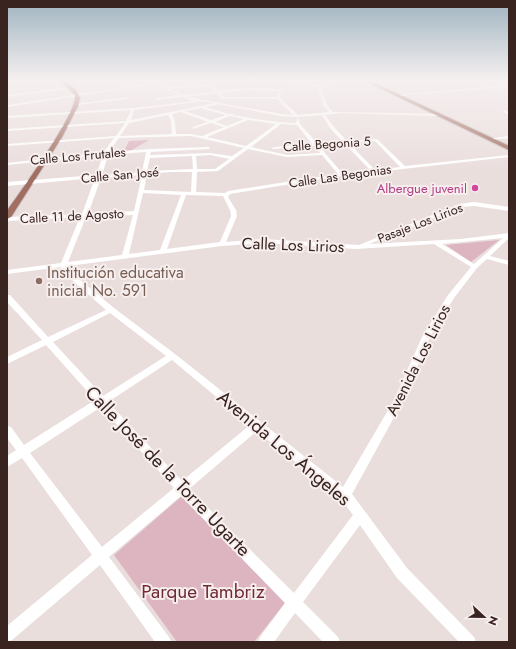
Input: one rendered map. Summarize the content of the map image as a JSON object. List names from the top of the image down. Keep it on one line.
{"streets":{"street":["Calle Begonia 5","Calle Los Frutales","Calle San José","Calle Las Begonias","Calle 11 de Agosto","Pasaje Los Lirios","Calle Los Lirios","Avenida Los Lirios","Avenida Los Ángeles","Calle José de la Torre Ugarte"]},"crossings":[["Calle Begonia 5","Calle Las Begonias"],["Calle Los Frutales","Calle San José"],["Pasaje Los Lirios","Calle Los Lirios"],["Calle Los Lirios","Avenida Los Lirios"],["Calle Los Lirios","Avenida Los Ángeles"],["Avenida Los Lirios","Avenida Los Ángeles"]],"parks":["Parque Tambriz"],"places":["Albergue juvenil","Institución educativa inicial No. 591"],"north":"right"}
